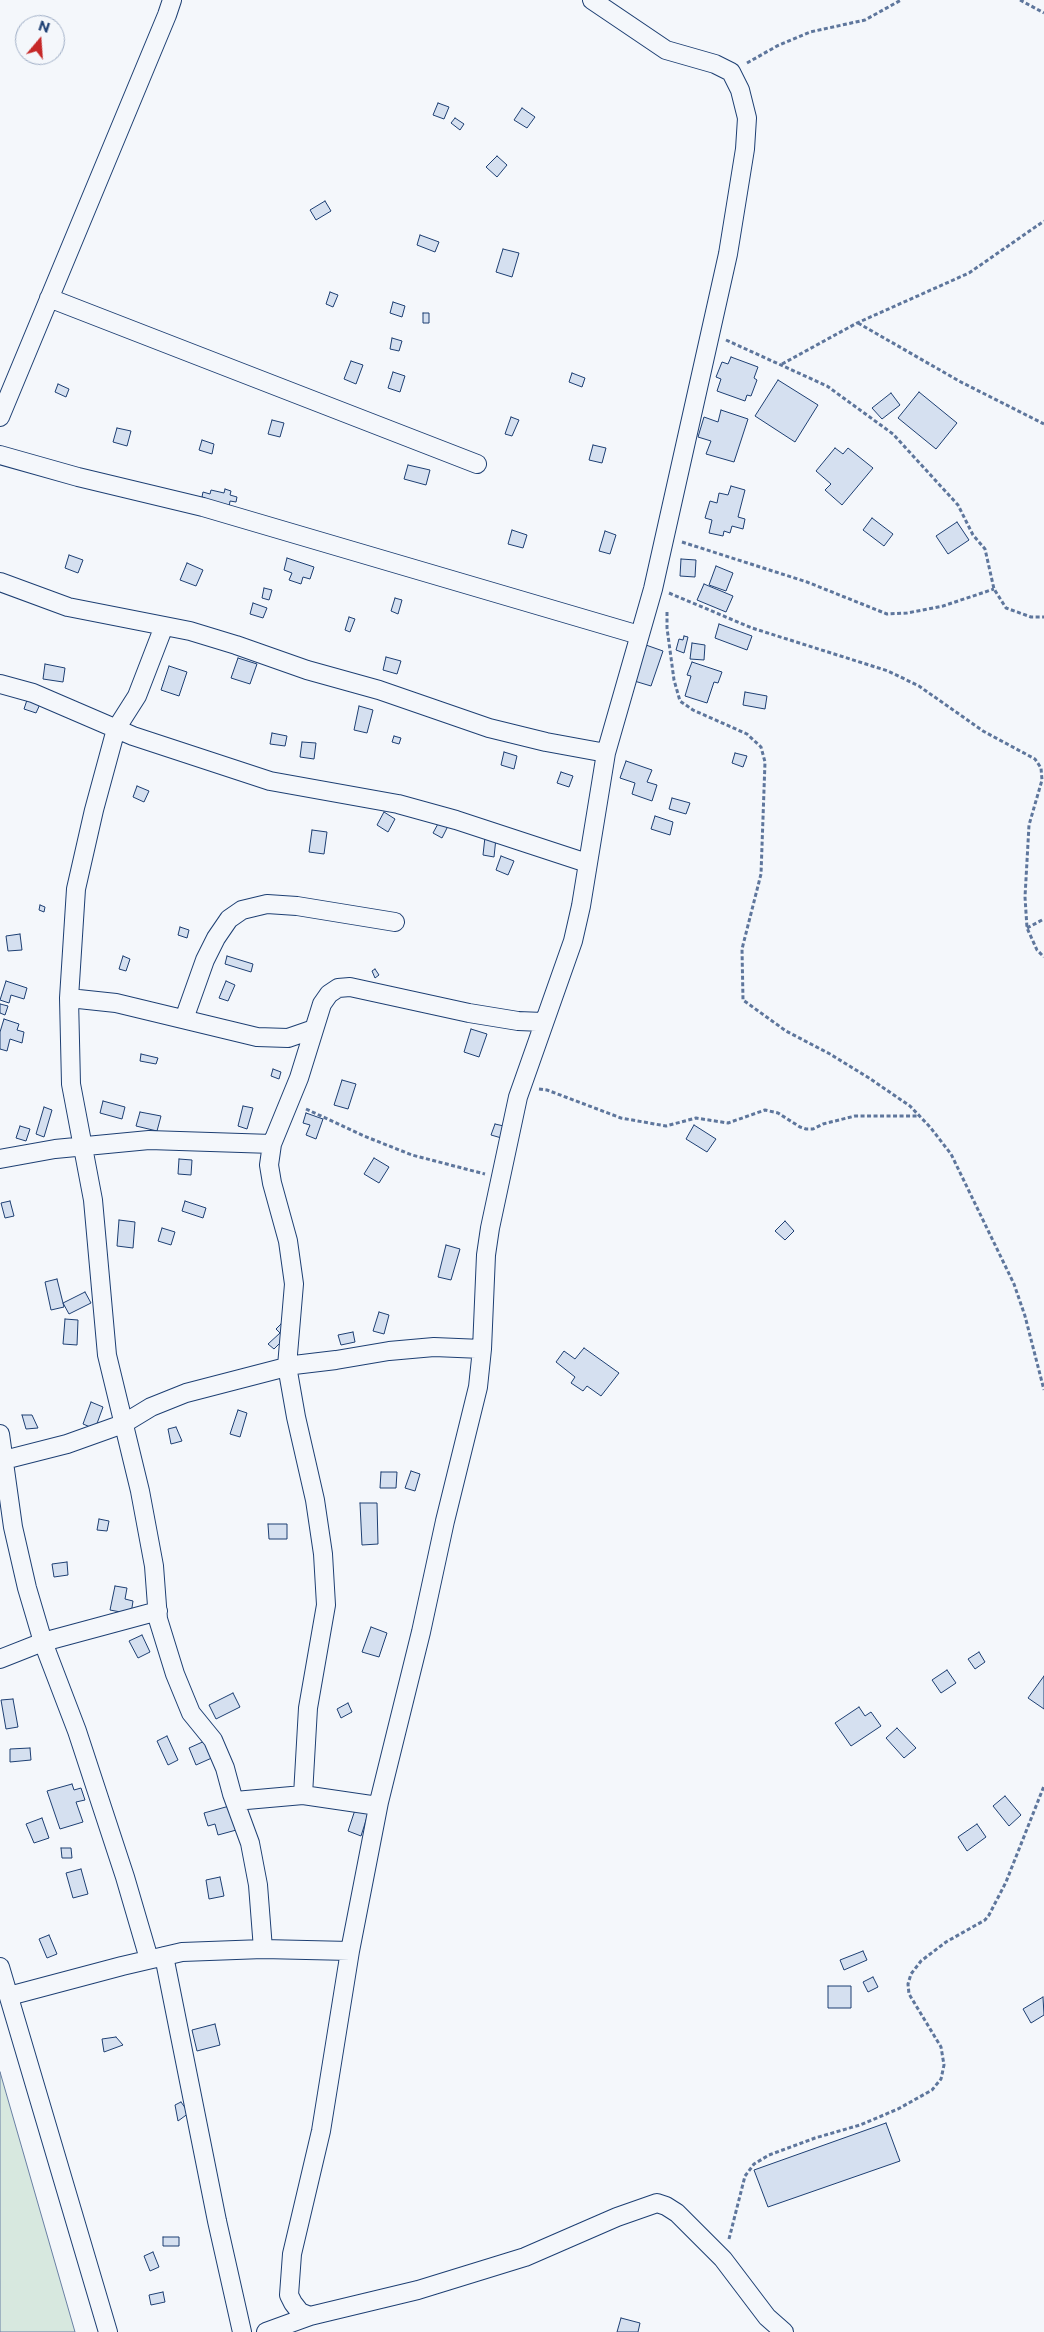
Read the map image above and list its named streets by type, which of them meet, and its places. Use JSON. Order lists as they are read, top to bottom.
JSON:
{
  "north": "top"
}
